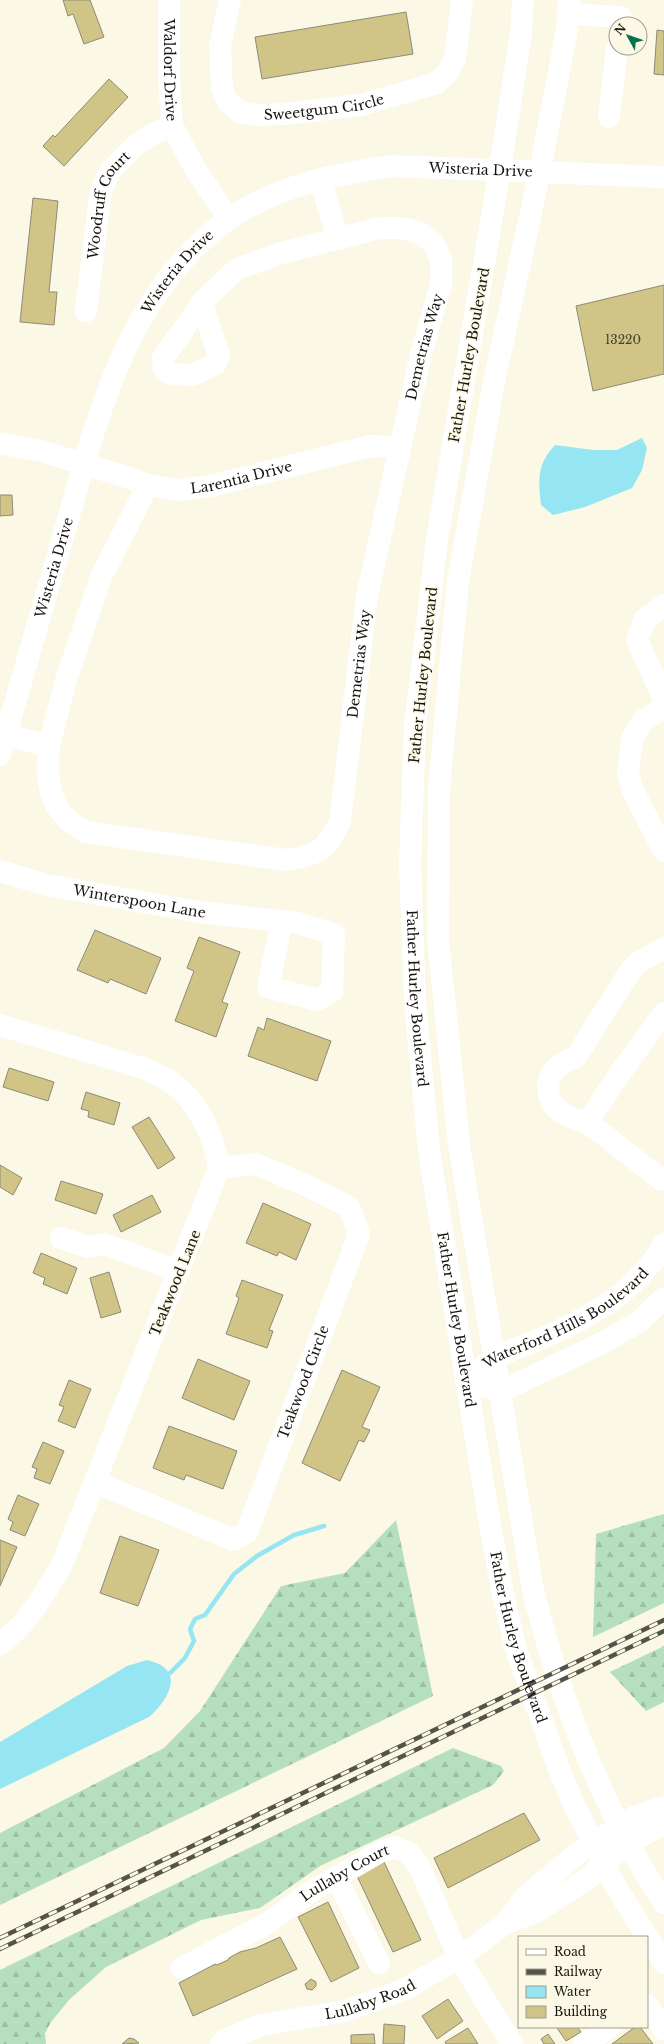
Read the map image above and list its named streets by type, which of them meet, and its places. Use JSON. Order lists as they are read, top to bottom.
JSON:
{
  "streets": {
    "street": [
      "Waldorf Drive",
      "Sweetgum Circle",
      "Wisteria Drive",
      "Woodruff Court",
      "Demetrias Way",
      "Father Hurley Boulevard",
      "Larentia Drive",
      "Winterspoon Lane",
      "Teakwood Lane",
      "Waterford Hills Boulevard",
      "Teakwood Circle",
      "Lullaby Court",
      "Lullaby Road"
    ]
  },
  "crossings": [
    ["Waldorf Drive", "Wisteria Drive"],
    ["Waldorf Drive", "Woodruff Court"],
    ["Wisteria Drive", "Father Hurley Boulevard"],
    ["Wisteria Drive", "Larentia Drive"],
    ["Demetrias Way", "Larentia Drive"],
    ["Father Hurley Boulevard", "Waterford Hills Boulevard"],
    ["Father Hurley Boulevard", "Lullaby Road"],
    ["Teakwood Lane", "Teakwood Circle"],
    ["Lullaby Court", "Lullaby Road"]
  ],
  "house_numbers": ["13220"],
  "legend": [
    "Road",
    "Railway",
    "Water",
    "Building"
  ],
  "north": "top left"
}
